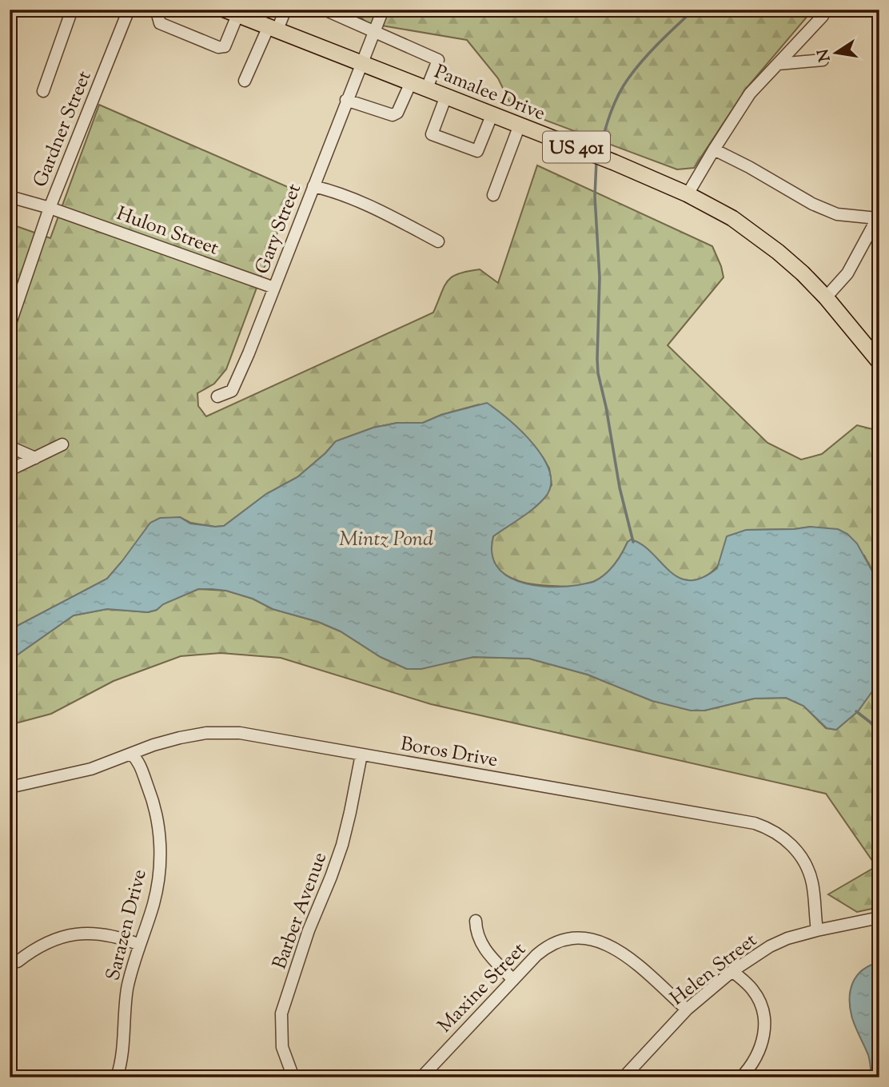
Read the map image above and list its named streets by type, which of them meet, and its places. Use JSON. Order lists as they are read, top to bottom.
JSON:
{
  "streets": {
    "main road": ["Pamalee Drive", "US 401"],
    "street": [
      "Gardner Street",
      "Gary Street",
      "Hulon Street",
      "Boros Drive",
      "Barber Avenue",
      "Sarazen Drive",
      "Helen Street",
      "Maxine Street"
    ]
  },
  "crossings": [
    ["Pamalee Drive", "Gary Street"],
    ["Gardner Street", "Hulon Street"],
    ["Gary Street", "Hulon Street"],
    ["Boros Drive", "Barber Avenue"],
    ["Boros Drive", "Sarazen Drive"],
    ["Boros Drive", "Helen Street"],
    ["Helen Street", "Maxine Street"]
  ],
  "water": ["Mintz Pond"],
  "north": "left"
}
